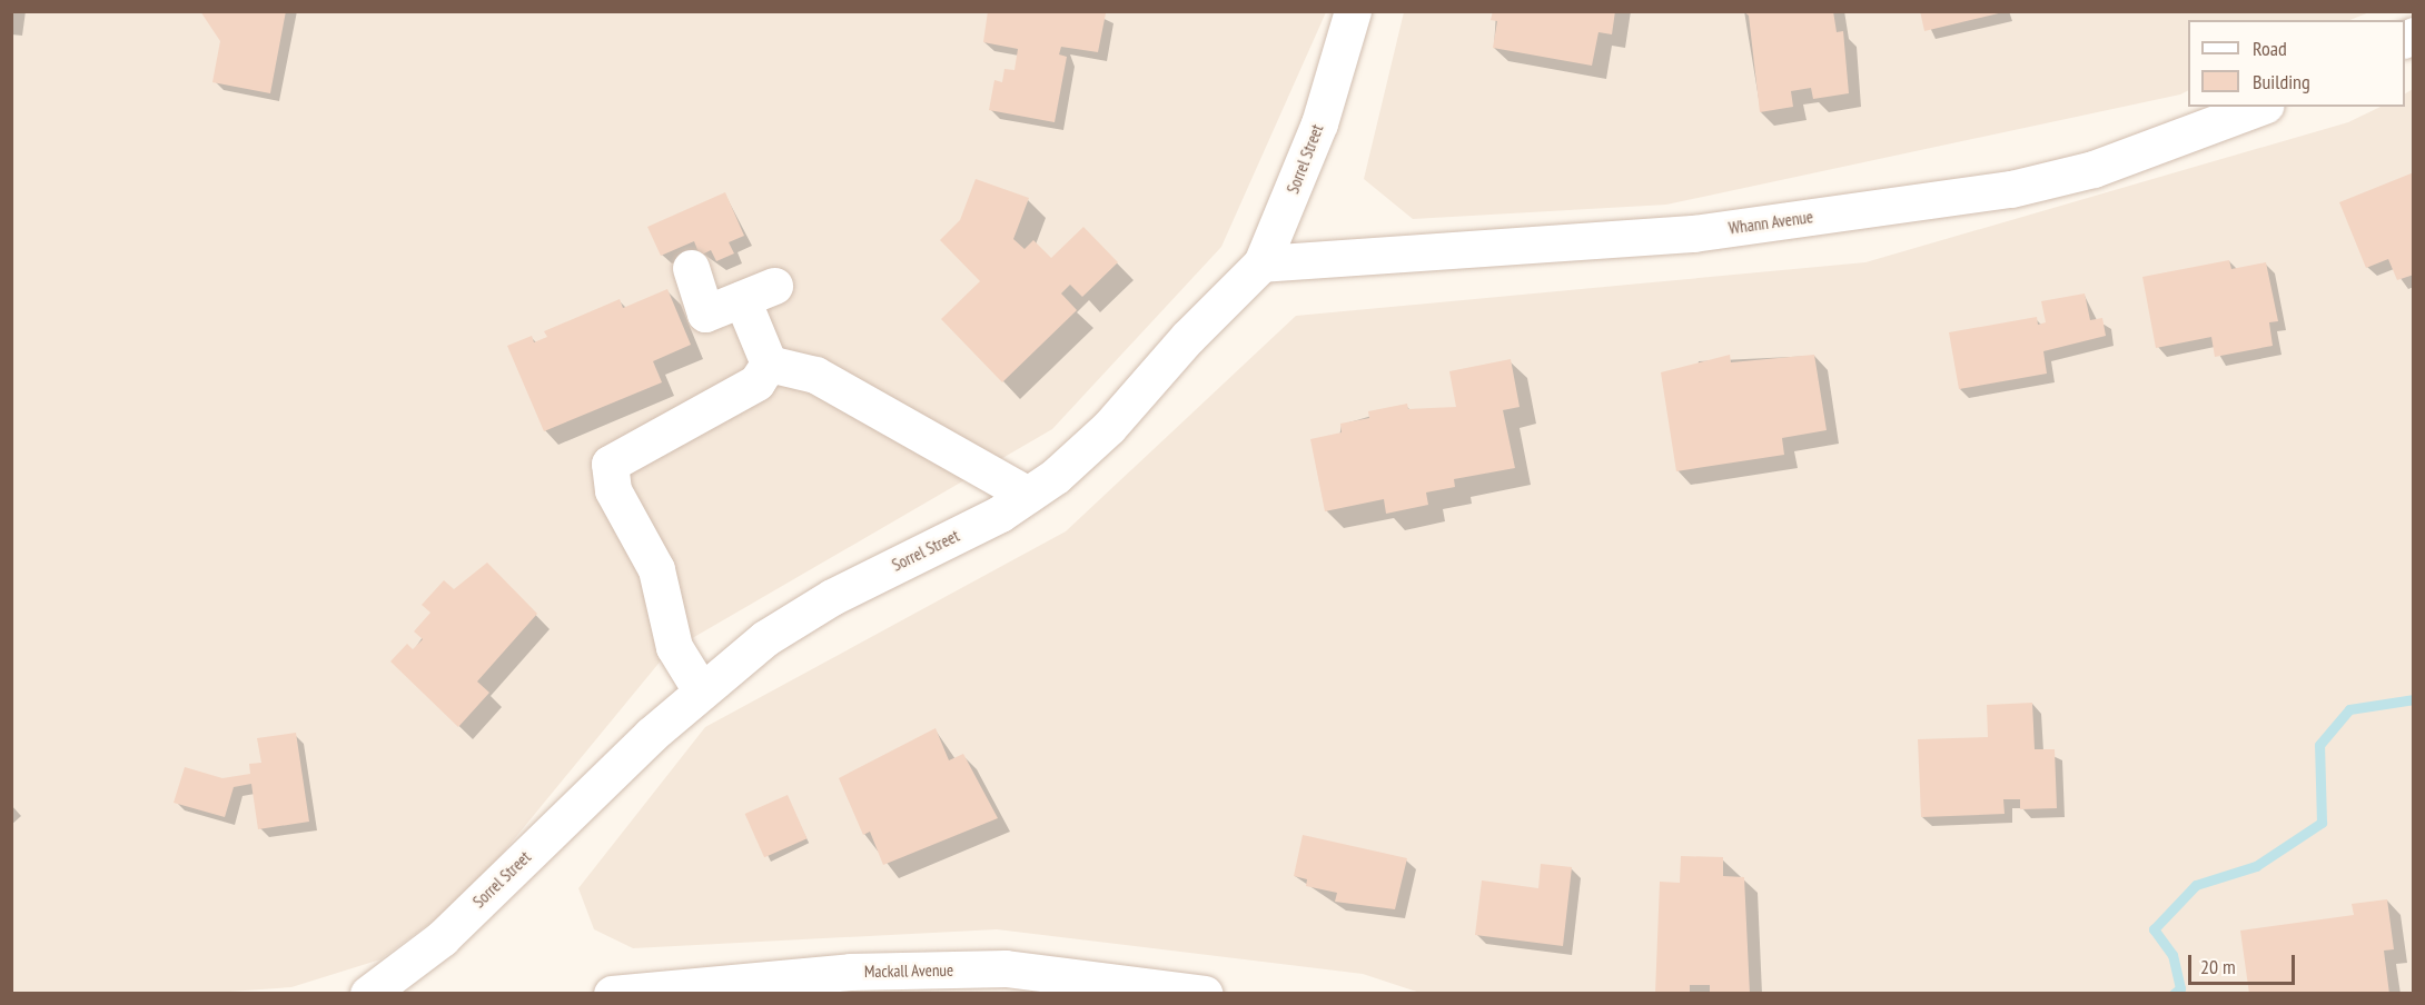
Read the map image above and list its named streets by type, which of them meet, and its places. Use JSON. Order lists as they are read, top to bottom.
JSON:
{
  "streets": {
    "street": ["Sorrel Street", "Whann Avenue", "Mackall Avenue"]
  },
  "crossings": [
    ["Sorrel Street", "Whann Avenue"]
  ],
  "legend": ["Road", "Building"],
  "scale_bar": "20 m"
}
